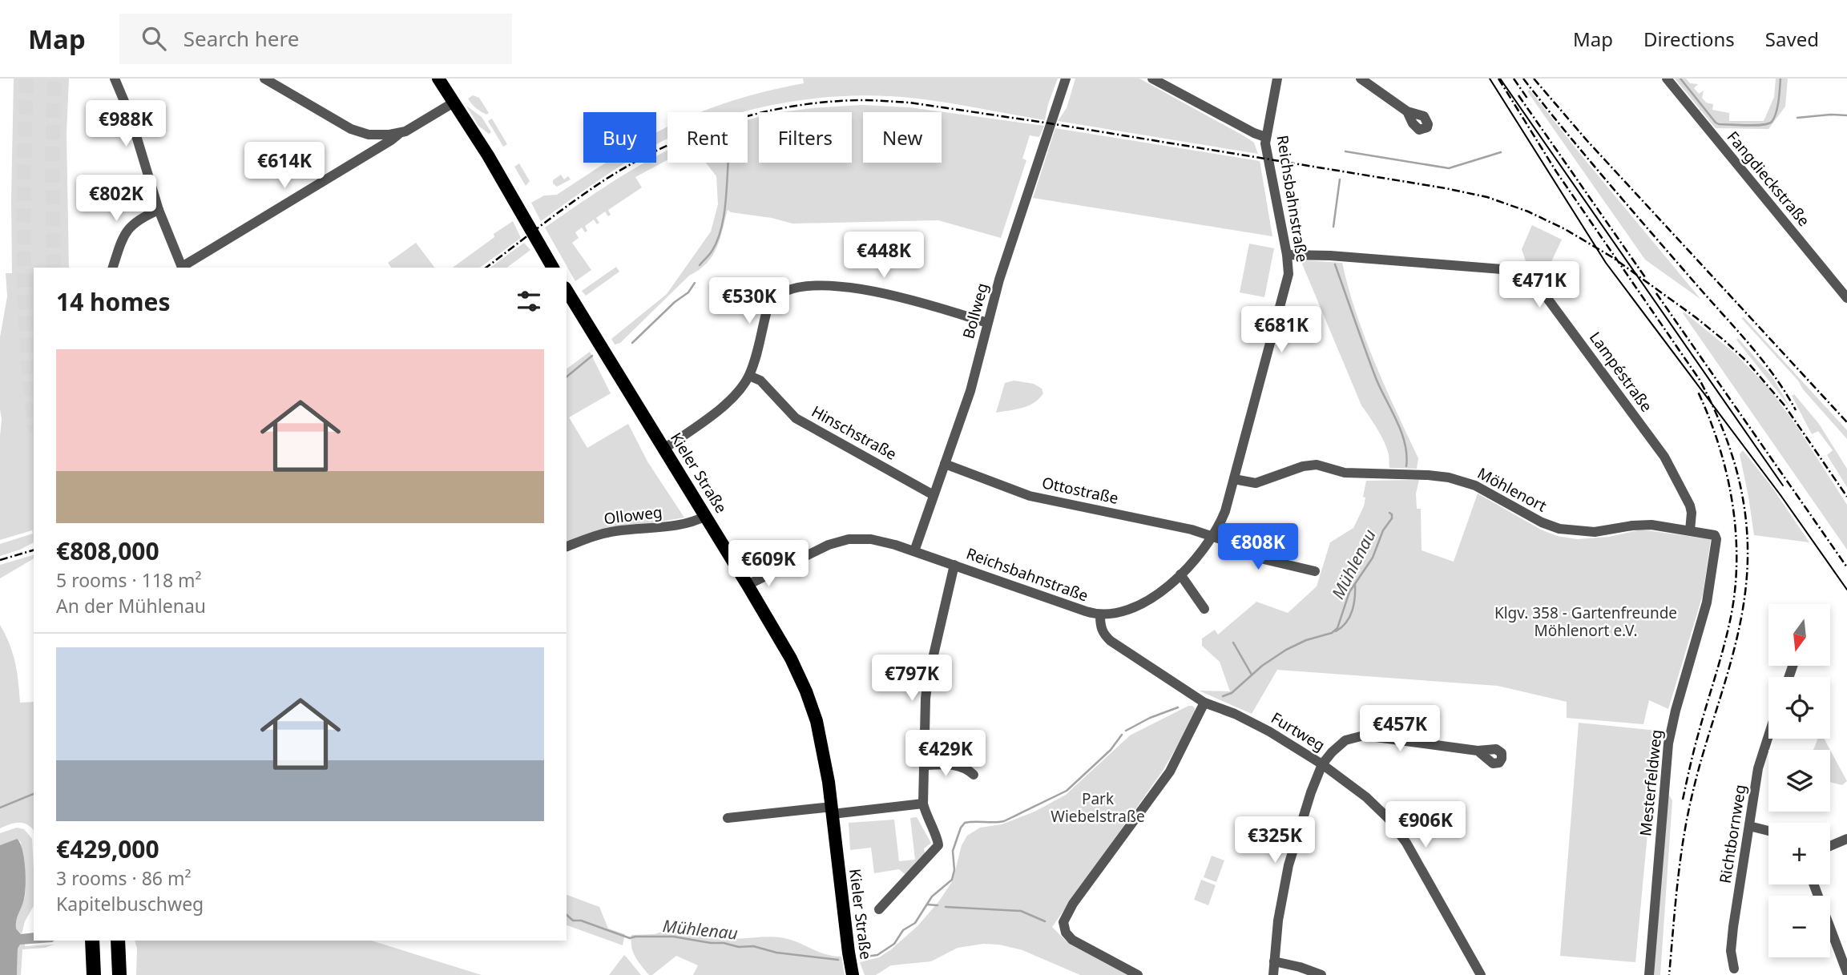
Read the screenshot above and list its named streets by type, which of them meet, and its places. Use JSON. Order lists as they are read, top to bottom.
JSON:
{
  "streets": {
    "main road": ["Kieler Straße"],
    "street": [
      "Fangdieckstraße",
      "Reichsbahnstraße",
      "Bollweg",
      "Lampéstraße",
      "Hinschstraße",
      "Möhlenort",
      "Ottostraße",
      "Olloweg",
      "Furtweg",
      "Mesterfeldweg",
      "Richtbornweg"
    ]
  },
  "crossings": [
    ["Reichsbahnstraße", "Bollweg"],
    ["Reichsbahnstraße", "Lampéstraße"],
    ["Reichsbahnstraße", "Kieler Straße"],
    ["Reichsbahnstraße", "Möhlenort"],
    ["Reichsbahnstraße", "Ottostraße"],
    ["Reichsbahnstraße", "Furtweg"],
    ["Bollweg", "Hinschstraße"],
    ["Bollweg", "Ottostraße"],
    ["Lampéstraße", "Möhlenort"],
    ["Kieler Straße", "Olloweg"],
    ["Möhlenort", "Mesterfeldweg"]
  ],
  "water": ["Mühlenau"],
  "parks": ["Klgv. 358 - Gartenfreunde Möhlenort e.V.", "Park Wiebelstraße"],
  "north": "bottom",
  "page": {
    "header": "Map",
    "search": "Search here",
    "nav": ["Map", "Directions", "Saved"],
    "price": [
      "€988K",
      "€614K",
      "€802K",
      "€448K",
      "€471K",
      "€530K",
      "€681K",
      "€808K",
      "€609K",
      "€797K",
      "€457K",
      "€429K",
      "€906K",
      "€325K"
    ],
    "chip": [
      "Buy",
      "Rent",
      "Filters",
      "New"
    ],
    "heading": "14 homes",
    "list": [
      {
        "name": "€808,000",
        "note": "5 rooms · 118 m² · An der Mühlenau"
      },
      {
        "name": "€429,000",
        "note": "3 rooms · 86 m² · Kapitelbuschweg"
      }
    ],
    "map_buttons": ["+", "−"]
  }
}
